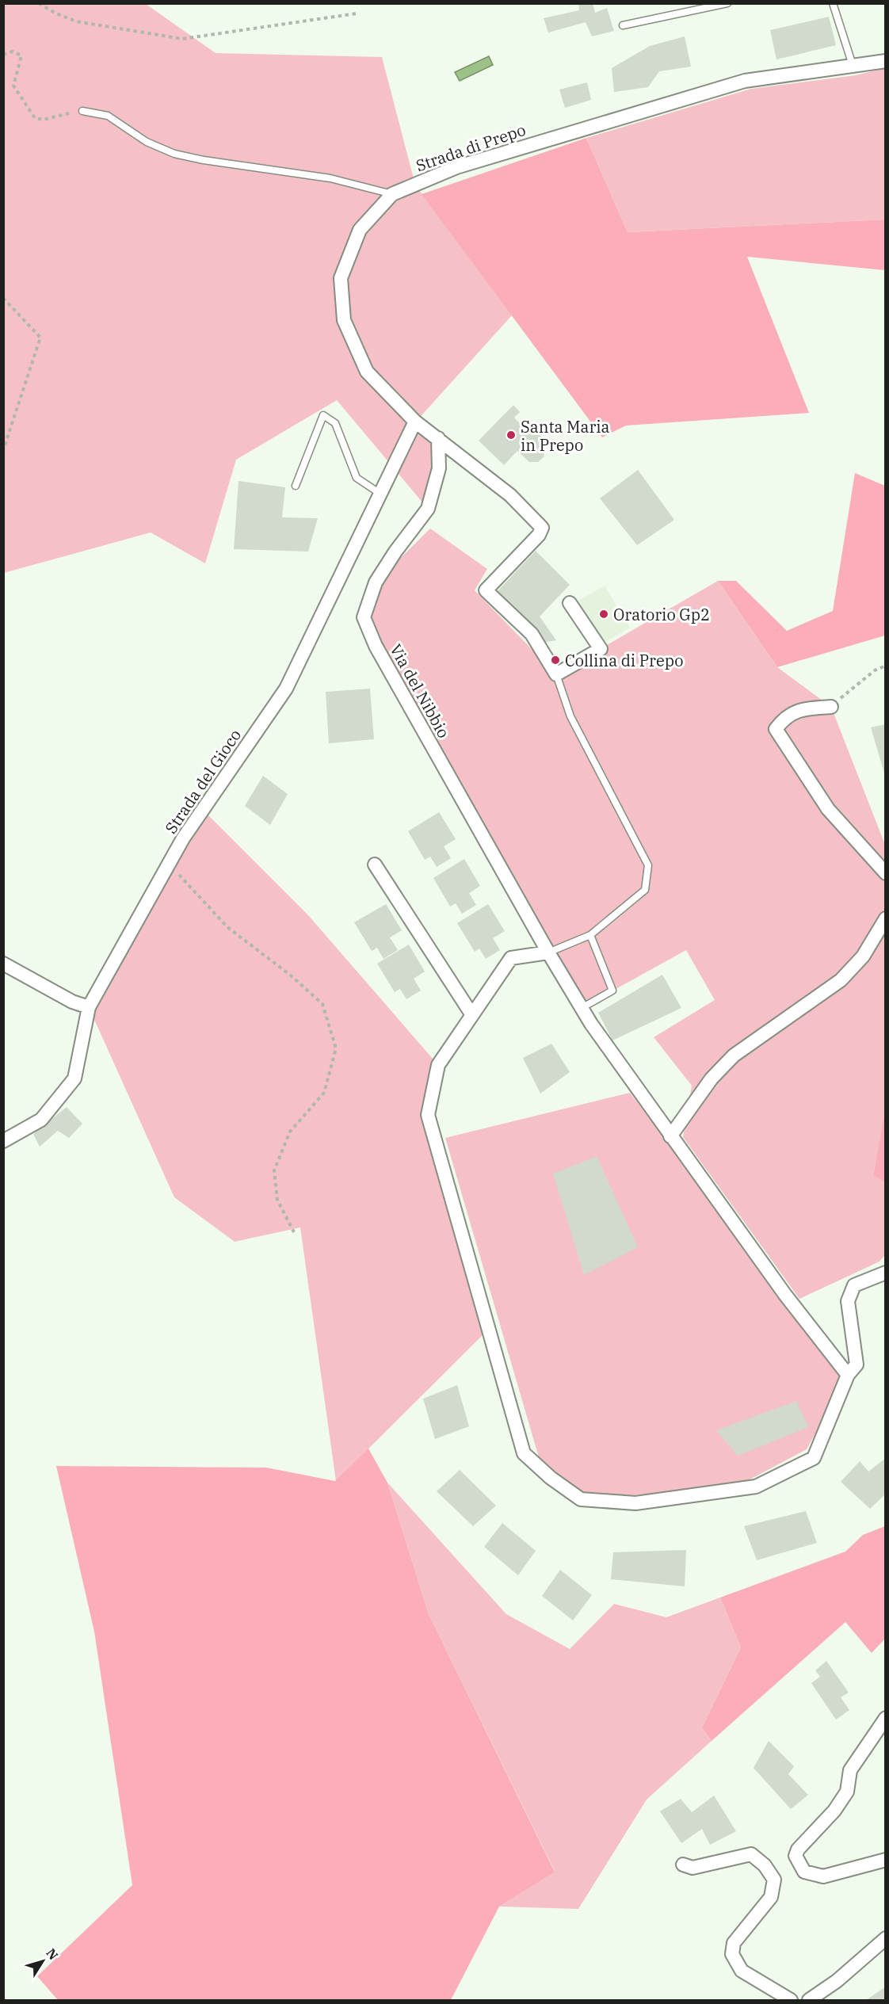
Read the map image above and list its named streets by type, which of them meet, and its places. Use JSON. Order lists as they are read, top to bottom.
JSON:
{
  "streets": {
    "street": ["Strada di Prepo", "Via del Nibbio", "Strada del Gioco"]
  },
  "crossings": [
    ["Strada di Prepo", "Via del Nibbio"],
    ["Strada di Prepo", "Strada del Gioco"]
  ],
  "places": ["Santa Maria in Prepo", "Oratorio Gp2", "Collina di Prepo"],
  "north": "top right"
}
